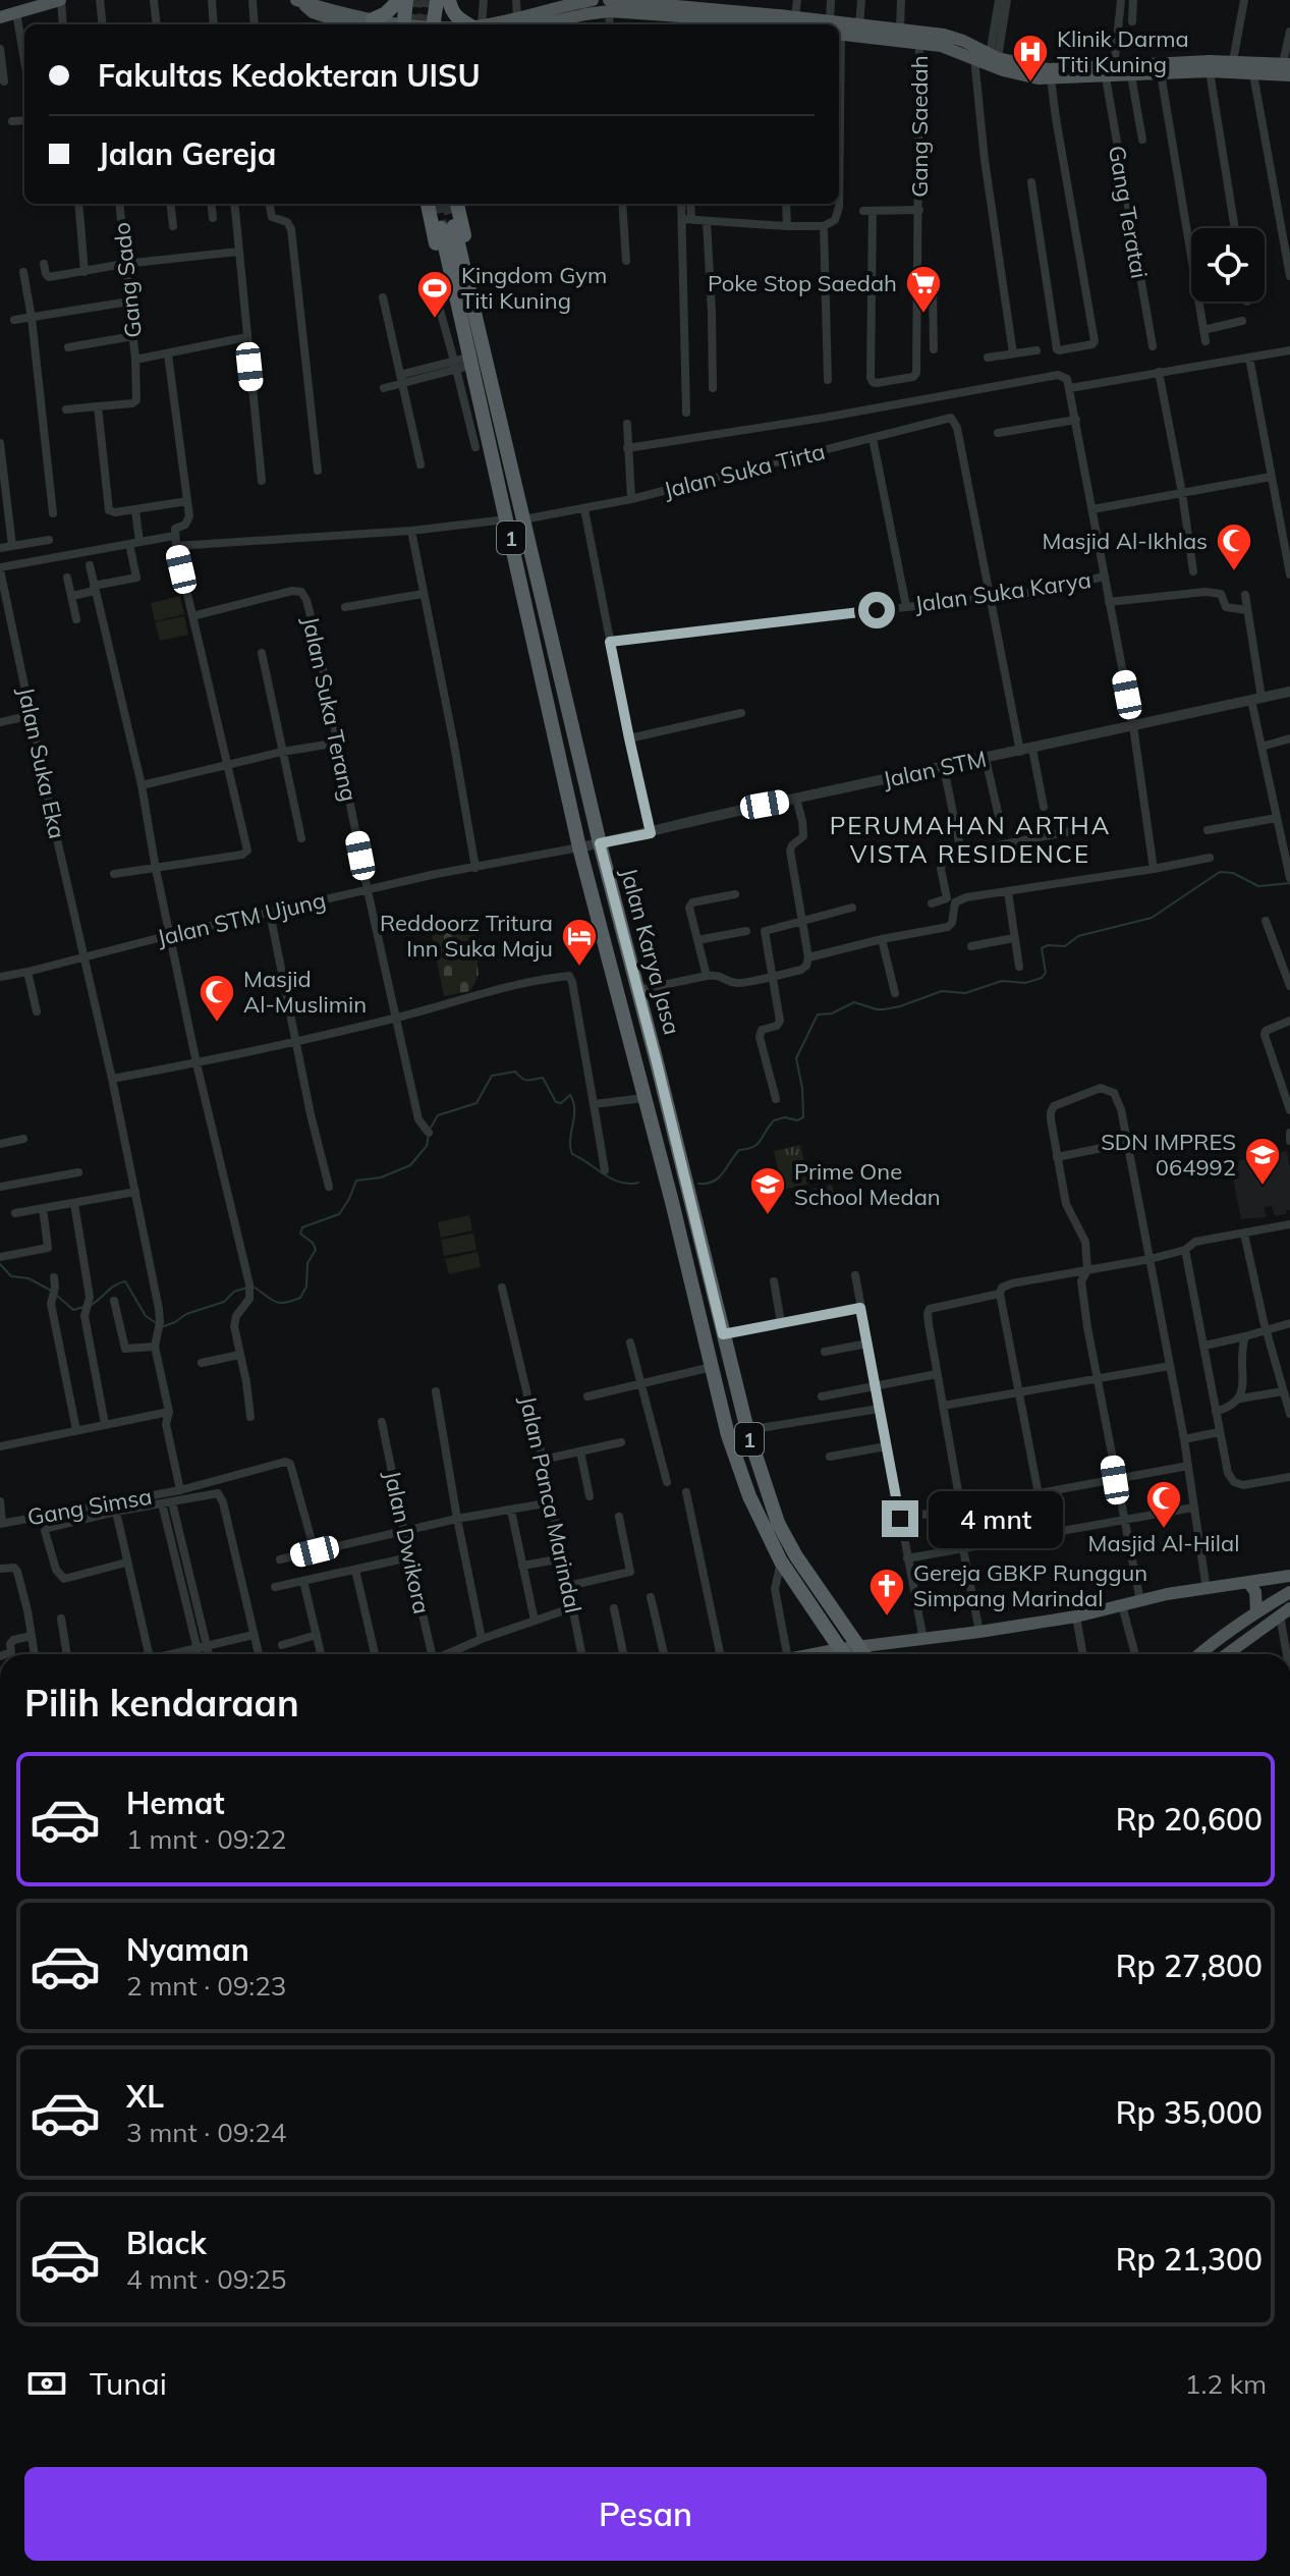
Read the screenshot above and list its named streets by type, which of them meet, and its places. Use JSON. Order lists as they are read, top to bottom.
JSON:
{
  "streets": {
    "highway": ["1", "Jalan Karya Jasa"],
    "street": [
      "Gang Saedah",
      "Gang Teratai",
      "Gang Sado",
      "Jalan Suka Tirta",
      "Jalan Suka Karya",
      "Jalan Suka Terang",
      "Jalan Suka Eka",
      "Jalan STM",
      "Jalan STM Ujung",
      "Jalan Panca Marindal",
      "Gang Simsa",
      "Jalan Dwikora"
    ]
  },
  "crossings": [
    ["Jalan Suka Tirta", "Jalan Suka Karya"],
    ["Jalan Suka Tirta", "Jalan Karya Jasa"],
    ["Jalan Suka Terang", "Jalan STM Ujung"],
    ["Jalan Suka Eka", "Jalan STM Ujung"],
    ["Jalan STM", "Jalan STM Ujung"],
    ["Jalan STM", "Jalan Karya Jasa"],
    ["Jalan STM Ujung", "Jalan Karya Jasa"]
  ],
  "districts": ["PERUMAHAN ARTHA VISTA RESIDENCE"],
  "places": {
    "hospital": ["Klinik Darma Titi Kuning"],
    "supermarket": ["Poke Stop Saedah"],
    "sports": ["Kingdom Gym Titi Kuning"],
    "mosque": ["Masjid Al-Ikhlas", "Masjid Al-Muslimin", "Masjid Al-Hilal"],
    "hotel": ["Reddoorz Tritura Inn Suka Maju"],
    "school or university": ["SDN IMPRES 064992", "Prime One School Medan"],
    "church": ["Gereja GBKP Runggun Simpang Marindal"]
  },
  "page": {
    "banner": ["Fakultas Kedokteran UISU", "Jalan Gereja"],
    "bubble": "4 mnt",
    "heading": "Pilih kendaraan",
    "list": [
      {
        "name": "Hemat",
        "note": "1 mnt · 09:22",
        "value": "Rp 20,600"
      },
      {
        "name": "Nyaman",
        "note": "2 mnt · 09:23",
        "value": "Rp 27,800"
      },
      {
        "name": "XL",
        "note": "3 mnt · 09:24",
        "value": "Rp 35,000"
      },
      {
        "name": "Black",
        "note": "4 mnt · 09:25",
        "value": "Rp 21,300"
      }
    ],
    "pay": ["Tunai", "1.2 km"],
    "buttons": "Pesan"
  }
}
